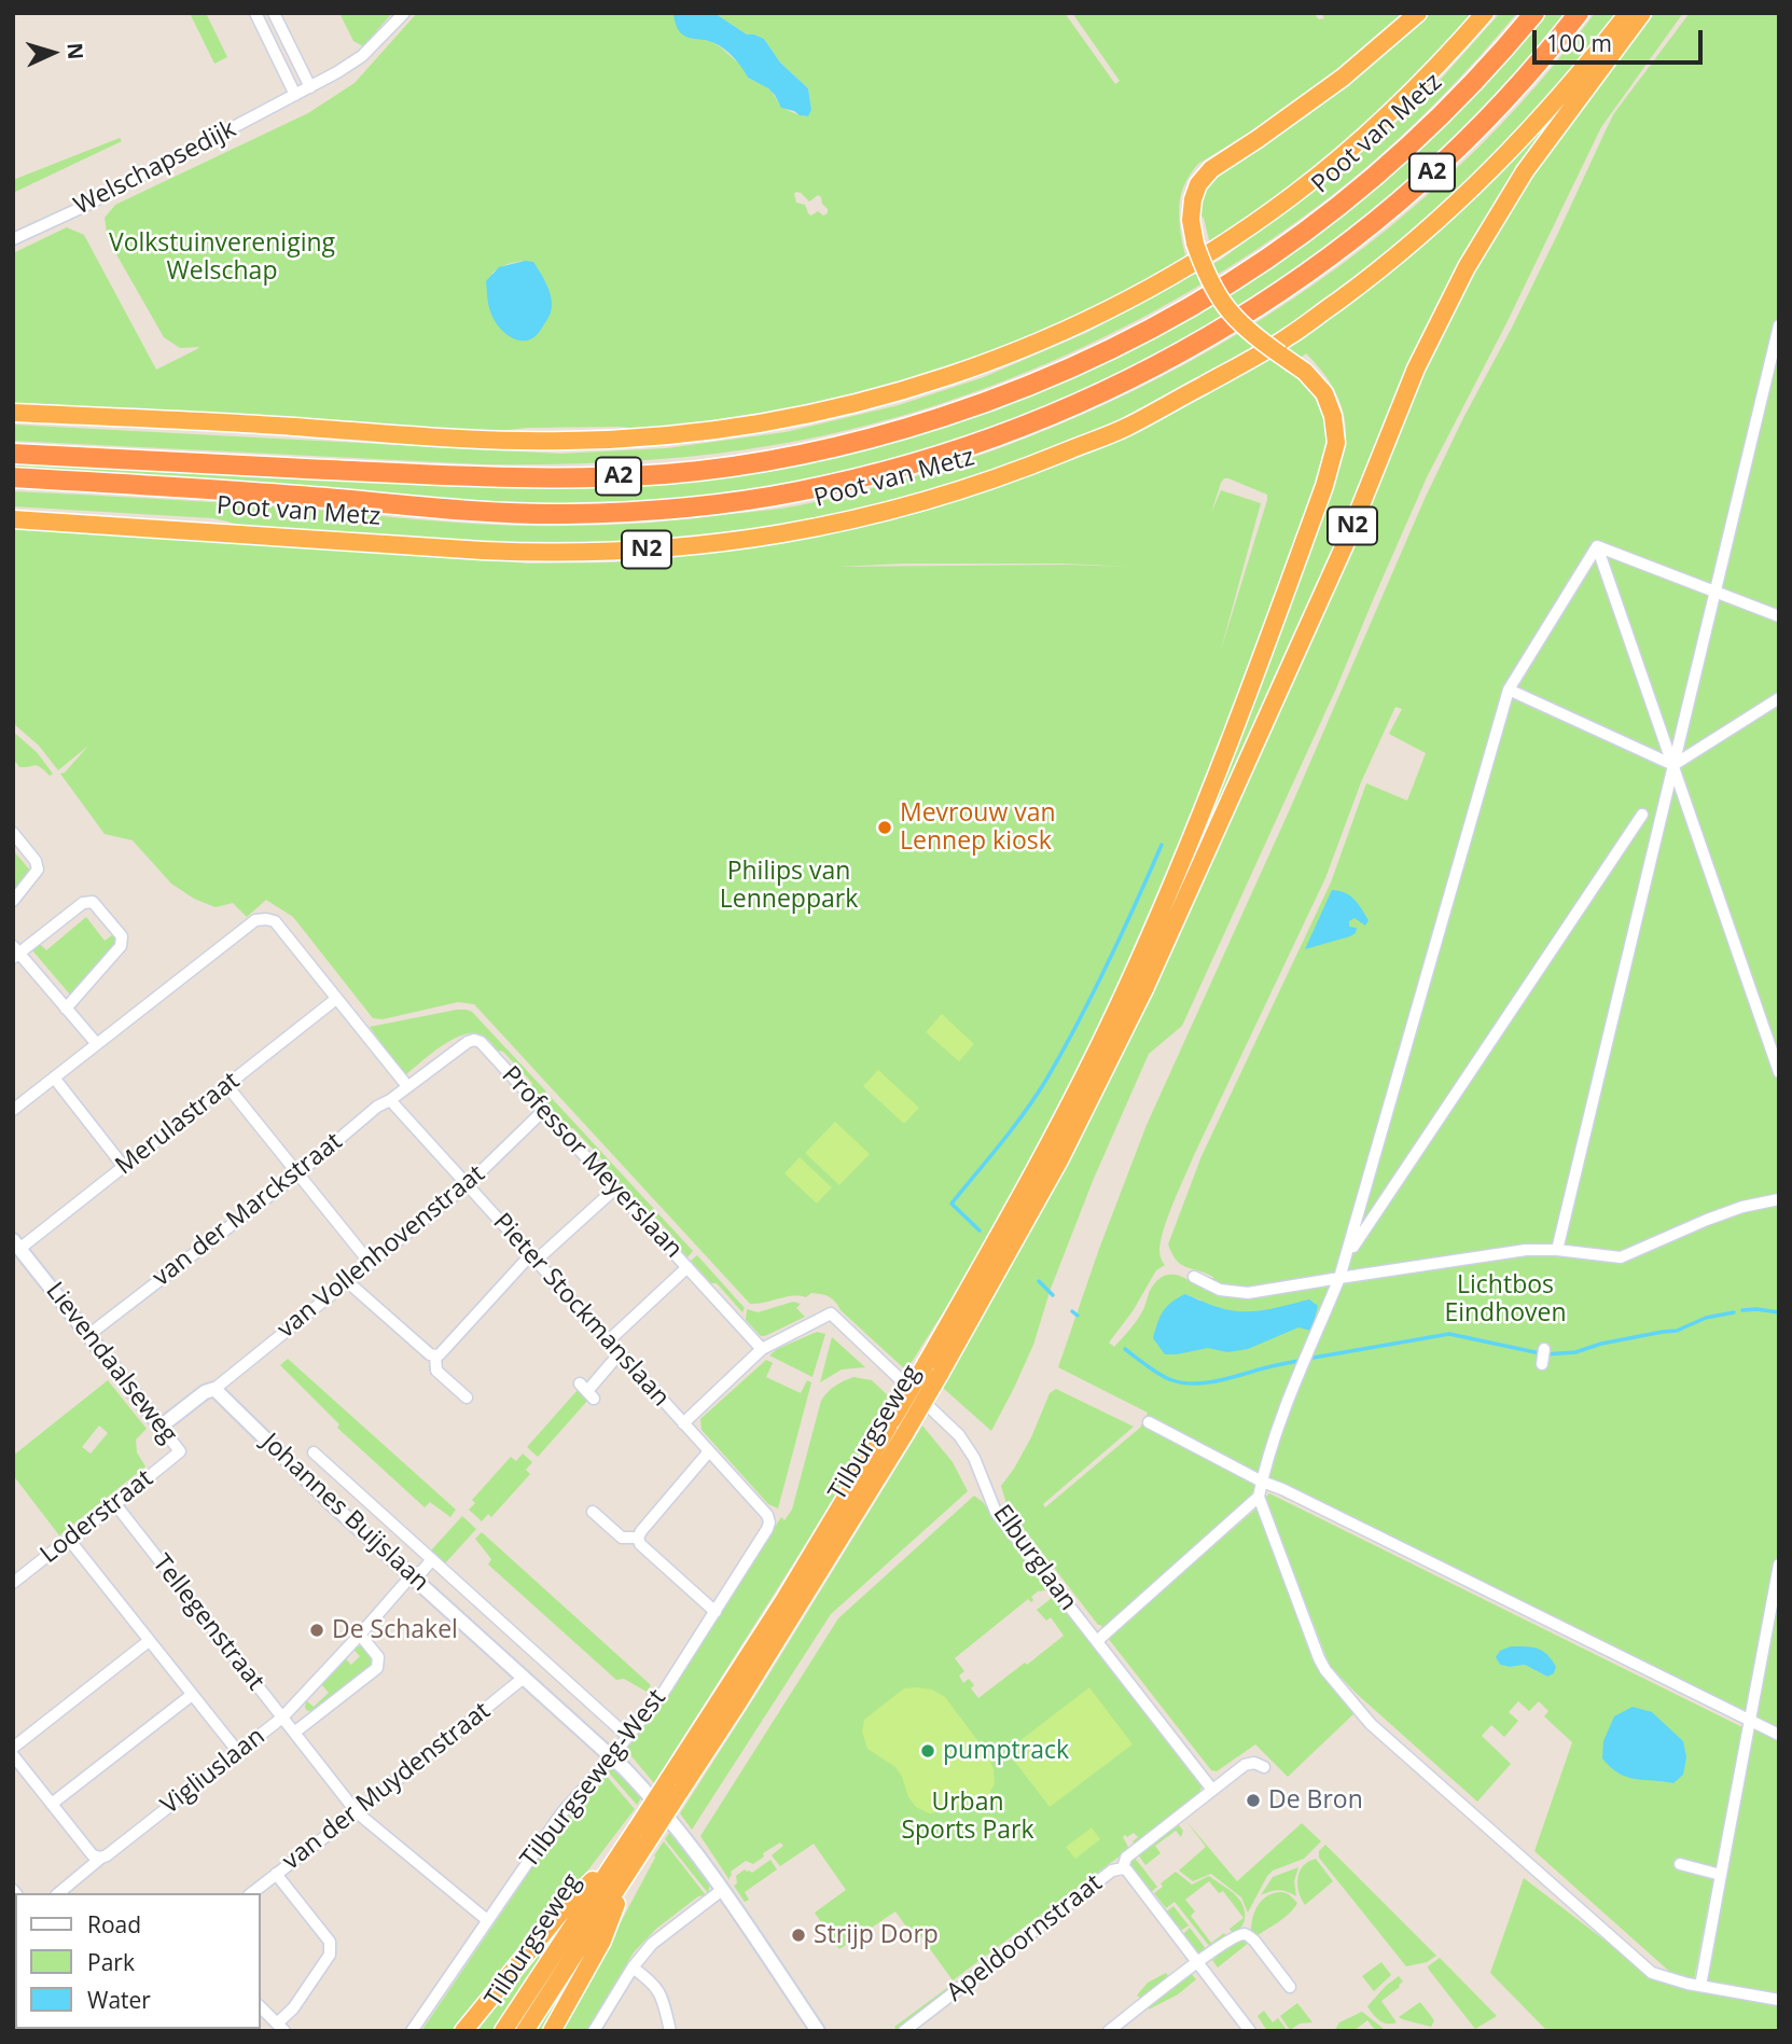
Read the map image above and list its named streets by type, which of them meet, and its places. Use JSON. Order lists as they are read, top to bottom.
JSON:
{
  "streets": {
    "highway": [
      "Poot van Metz",
      "A2",
      "N2",
      "Tilburgseweg"
    ],
    "street": [
      "Welschapsedijk",
      "Merulastraat",
      "Professor Meyerslaan",
      "van der Marckstraat",
      "van Vollenhovenstraat",
      "Pieter Stockmanslaan",
      "Lievendaalseweg",
      "Johannes Buijslaan",
      "Loderstraat",
      "Elburglaan",
      "Tellegenstraat",
      "Vigliuslaan",
      "Tilburgseweg-West",
      "van der Muydenstraat",
      "Apeldoornstraat"
    ]
  },
  "crossings": [
    ["N2", "Tilburgseweg"],
    ["Merulastraat", "Lievendaalseweg"],
    ["Professor Meyerslaan", "van der Marckstraat"],
    ["Professor Meyerslaan", "van Vollenhovenstraat"],
    ["Professor Meyerslaan", "Elburglaan"],
    ["van der Marckstraat", "Pieter Stockmanslaan"],
    ["van der Marckstraat", "Lievendaalseweg"],
    ["van Vollenhovenstraat", "Pieter Stockmanslaan"],
    ["van Vollenhovenstraat", "Johannes Buijslaan"],
    ["Pieter Stockmanslaan", "Tilburgseweg-West"],
    ["Lievendaalseweg", "Loderstraat"],
    ["Johannes Buijslaan", "Vigliuslaan"],
    ["Johannes Buijslaan", "Tilburgseweg-West"],
    ["Johannes Buijslaan", "van der Muydenstraat"],
    ["Loderstraat", "Tellegenstraat"],
    ["Elburglaan", "Apeldoornstraat"],
    ["Tellegenstraat", "Vigliuslaan"],
    ["Tellegenstraat", "Tilburgseweg-West"],
    ["Tellegenstraat", "van der Muydenstraat"]
  ],
  "parks": [
    "Volkstuinvereniging Welschap",
    "Philips van Lenneppark",
    "Lichtbos Eindhoven",
    "Urban Sports Park"
  ],
  "places": [
    "Mevrouw van Lennep kiosk",
    "De Schakel",
    "pumptrack",
    "De Bron",
    "Strijp Dorp"
  ],
  "legend": ["Road", "Park", "Water"],
  "scale_bar": "100 m",
  "north": "right"
}
